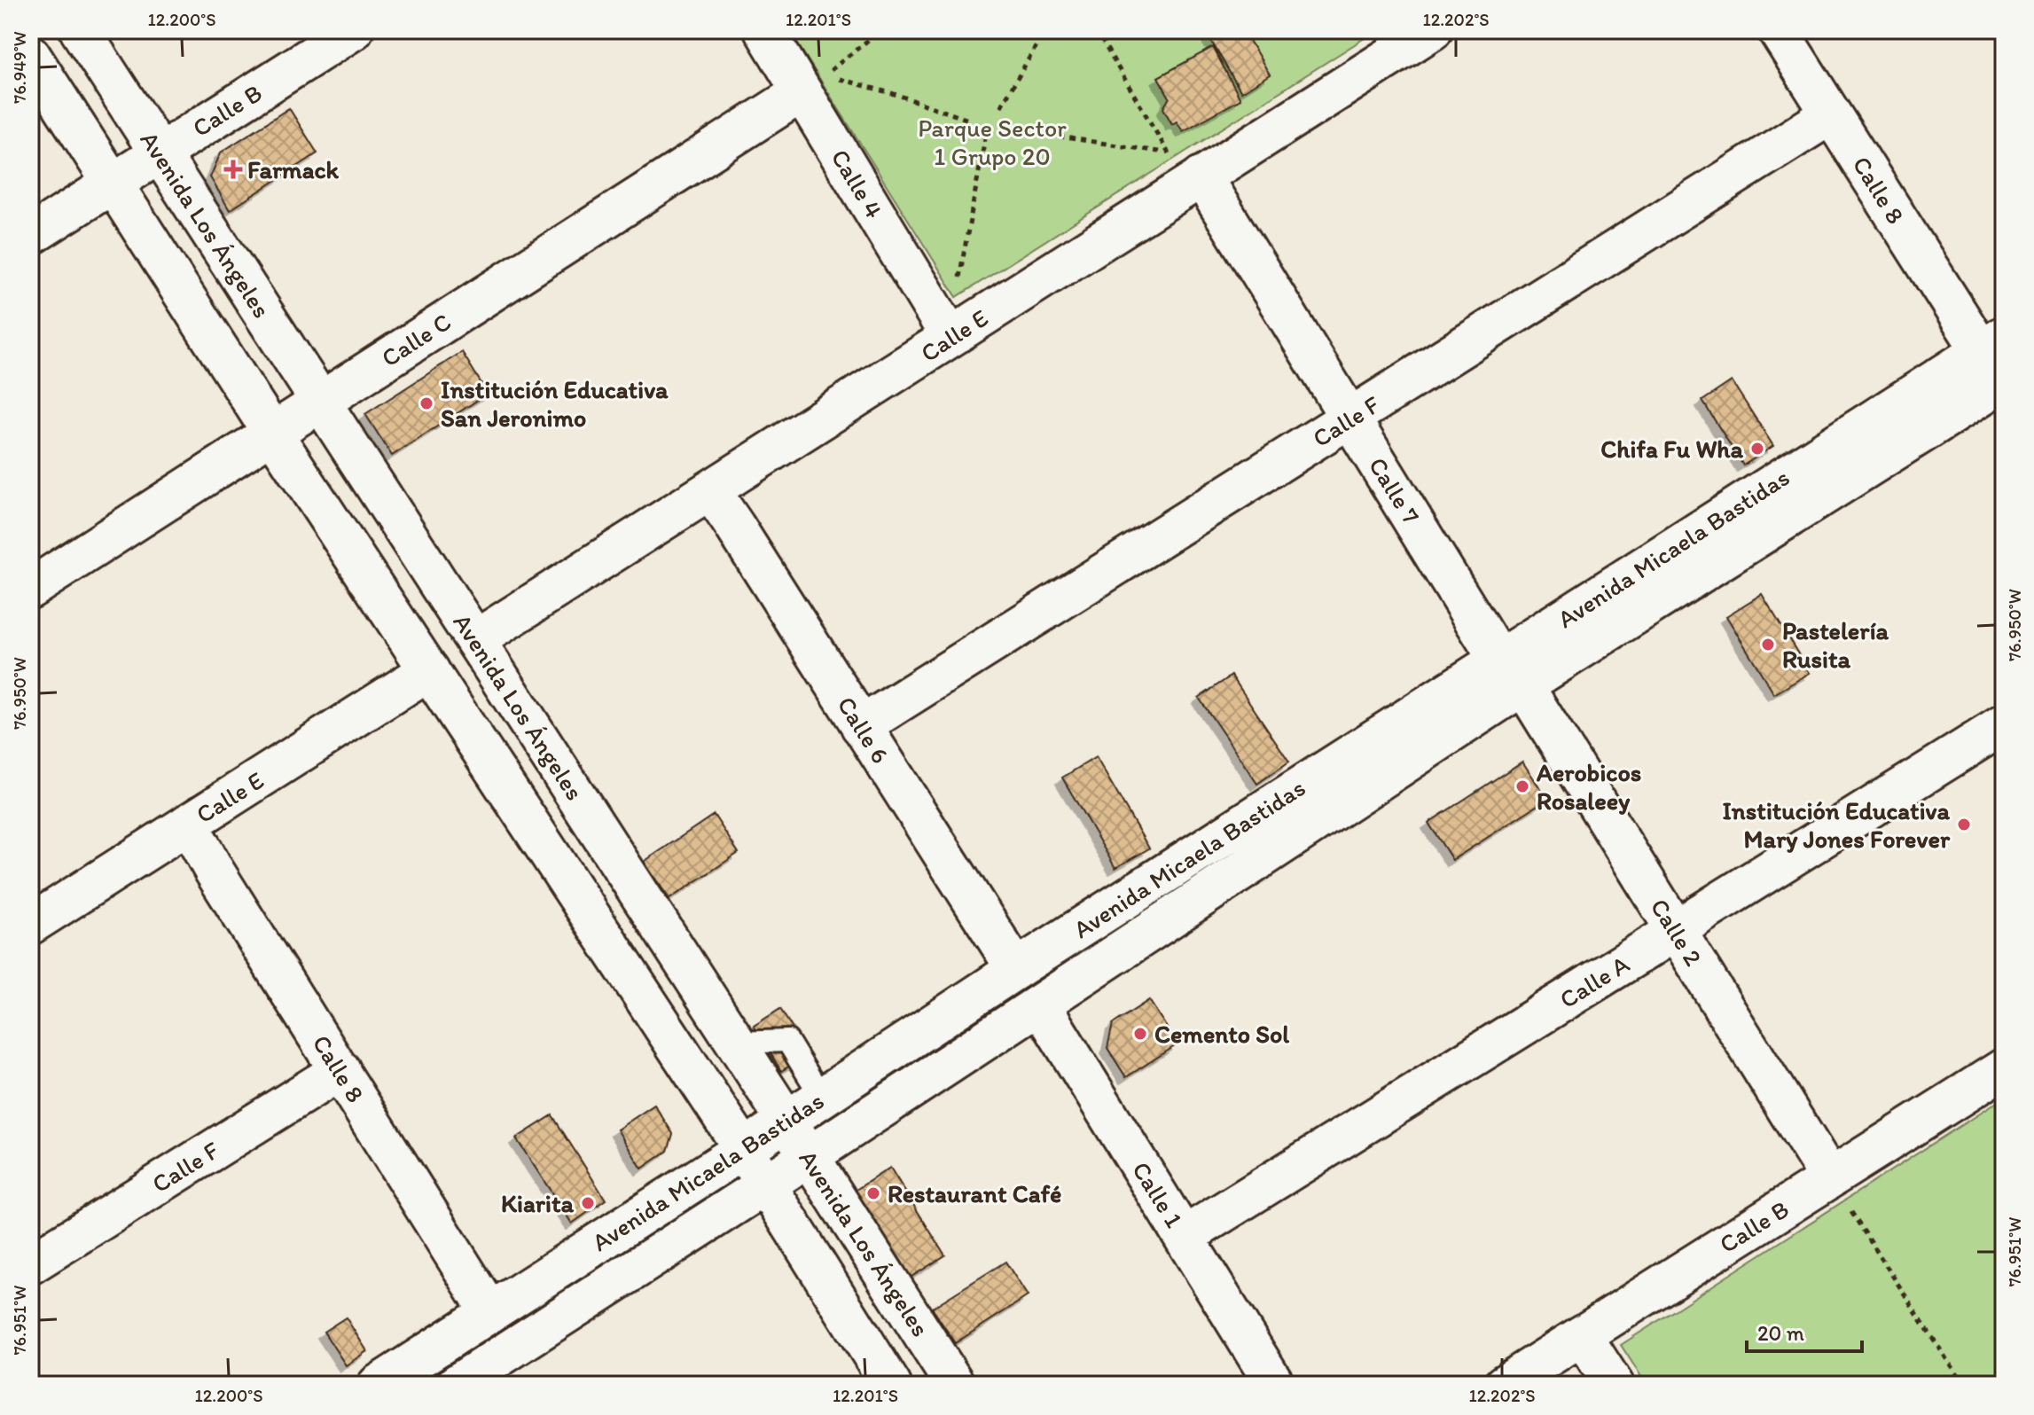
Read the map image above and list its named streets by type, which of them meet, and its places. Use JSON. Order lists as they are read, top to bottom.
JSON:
{
  "streets": {
    "street": [
      "Calle B",
      "Calle 4",
      "Calle 8",
      "Avenida Los Ángeles",
      "Calle E",
      "Calle C",
      "Calle F",
      "Calle 7",
      "Avenida Micaela Bastidas",
      "Calle 6",
      "Calle 2",
      "Calle A",
      "Calle 1"
    ]
  },
  "crossings": [
    ["Calle B", "Avenida Los Ángeles"],
    ["Calle B", "Calle 2"],
    ["Calle 4", "Calle E"],
    ["Calle 4", "Calle C"],
    ["Calle 8", "Calle E"],
    ["Calle 8", "Calle F"],
    ["Calle 8", "Avenida Micaela Bastidas"],
    ["Avenida Los Ángeles", "Calle E"],
    ["Avenida Los Ángeles", "Calle C"],
    ["Avenida Los Ángeles", "Avenida Micaela Bastidas"],
    ["Calle E", "Calle 7"],
    ["Calle E", "Calle 6"],
    ["Calle F", "Calle 7"],
    ["Calle F", "Calle 6"],
    ["Calle 7", "Avenida Micaela Bastidas"],
    ["Calle 7", "Calle 2"],
    ["Avenida Micaela Bastidas", "Calle 6"],
    ["Avenida Micaela Bastidas", "Calle 2"],
    ["Avenida Micaela Bastidas", "Calle 1"],
    ["Calle 2", "Calle A"],
    ["Calle A", "Calle 1"]
  ],
  "parks": ["Parque Sector 1 Grupo 20"],
  "places": {
    "health": ["Farmack"],
    "other": [
      "Institución Educativa San Jeronimo",
      "Chifa Fu Wha",
      "Pastelería Rusita",
      "Aerobicos Rosaleey",
      "Institución Educativa Mary Jones Forever",
      "Cemento Sol",
      "Restaurant Café",
      "Kiarita"
    ]
  },
  "scale_bar": "20 m",
  "coordinates": [
    "12.200°S",
    "12.201°S",
    "12.202°S",
    "76.949°W",
    "76.950°W",
    "76.951°W"
  ]
}
